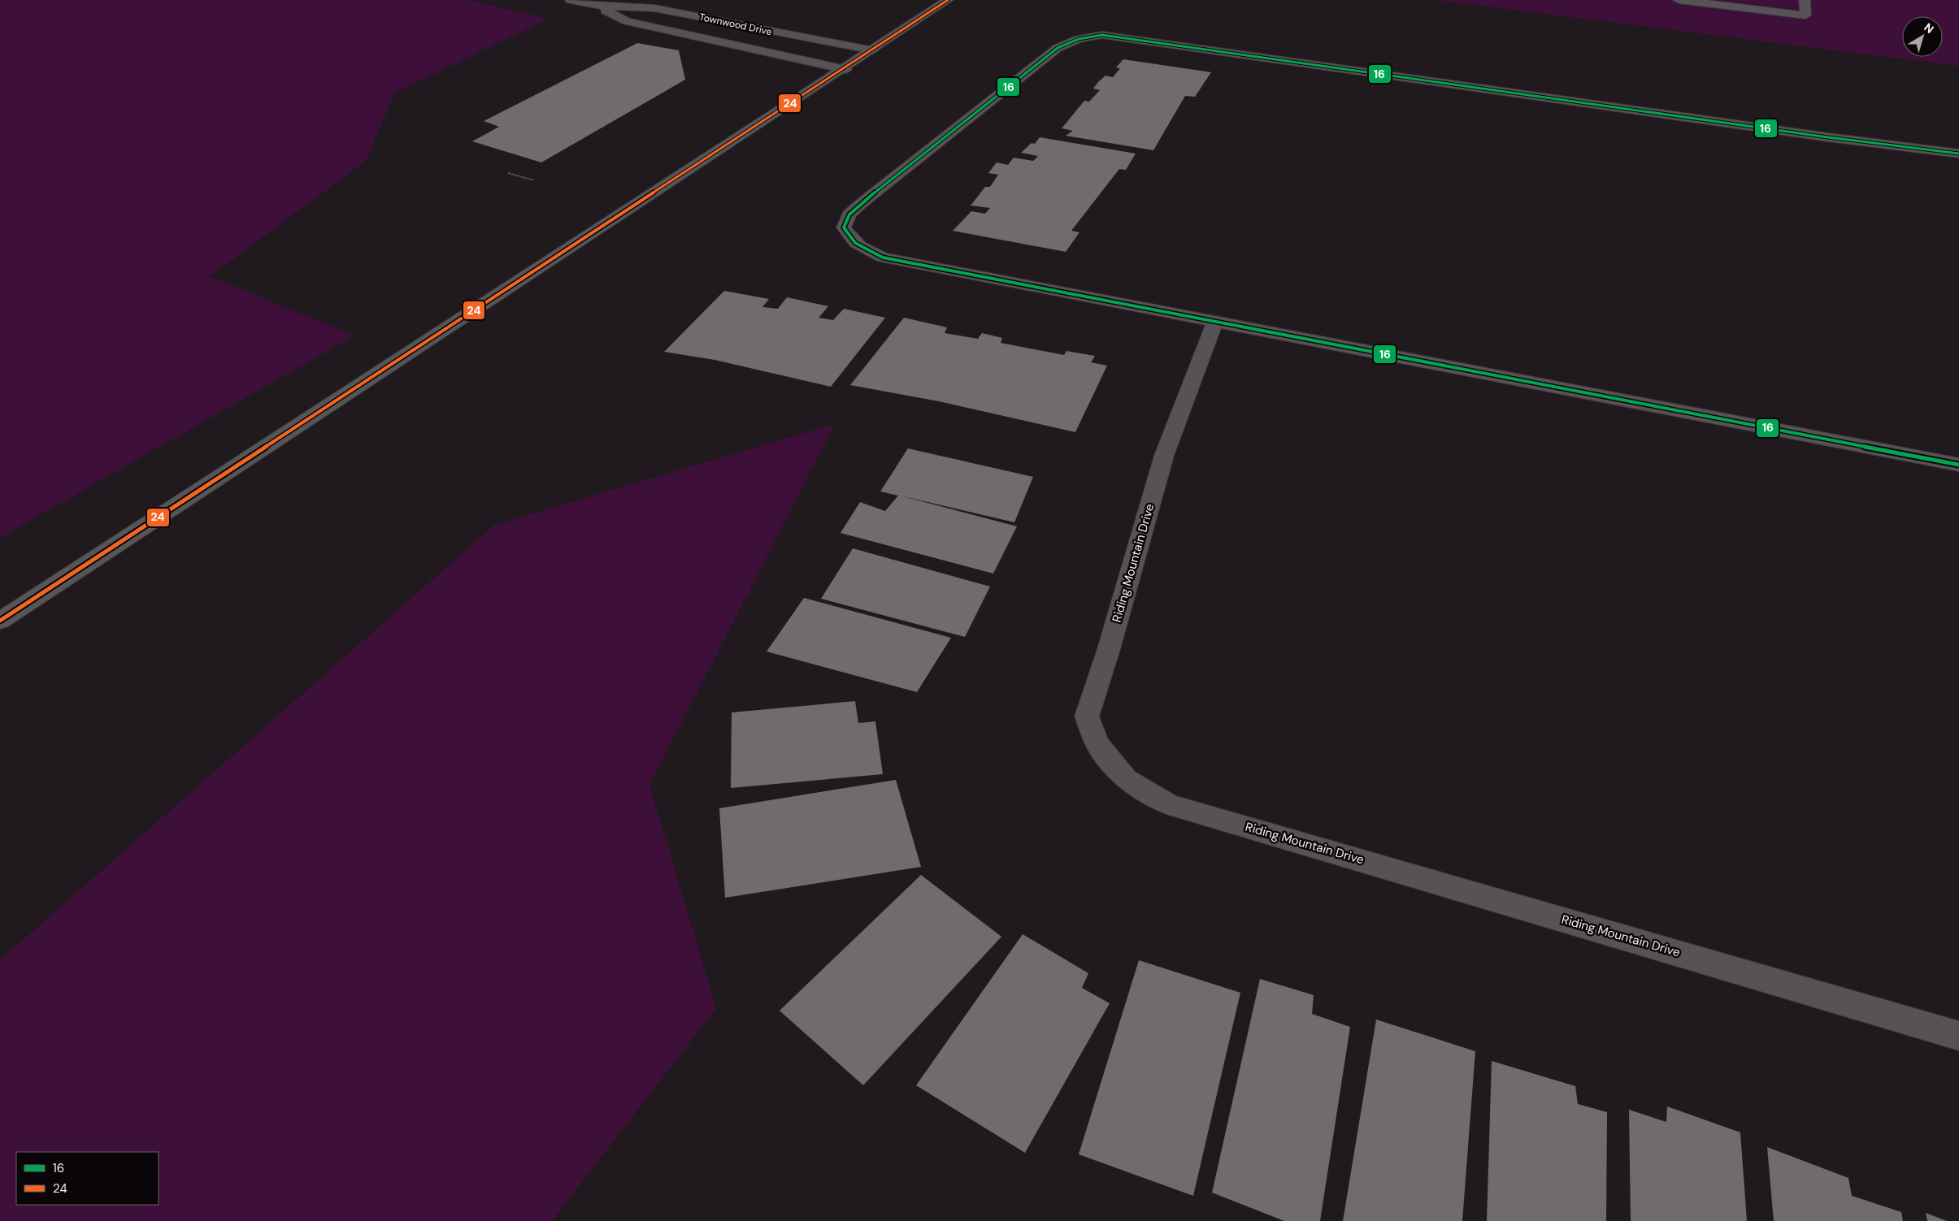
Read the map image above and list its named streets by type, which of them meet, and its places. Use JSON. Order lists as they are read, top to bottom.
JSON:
{
  "streets": {
    "street": ["Townwood Drive", "Riding Mountain Drive"]
  },
  "lines": ["transit line 24", "transit line 16"],
  "legend": ["16", "24"],
  "north": "top right"
}
